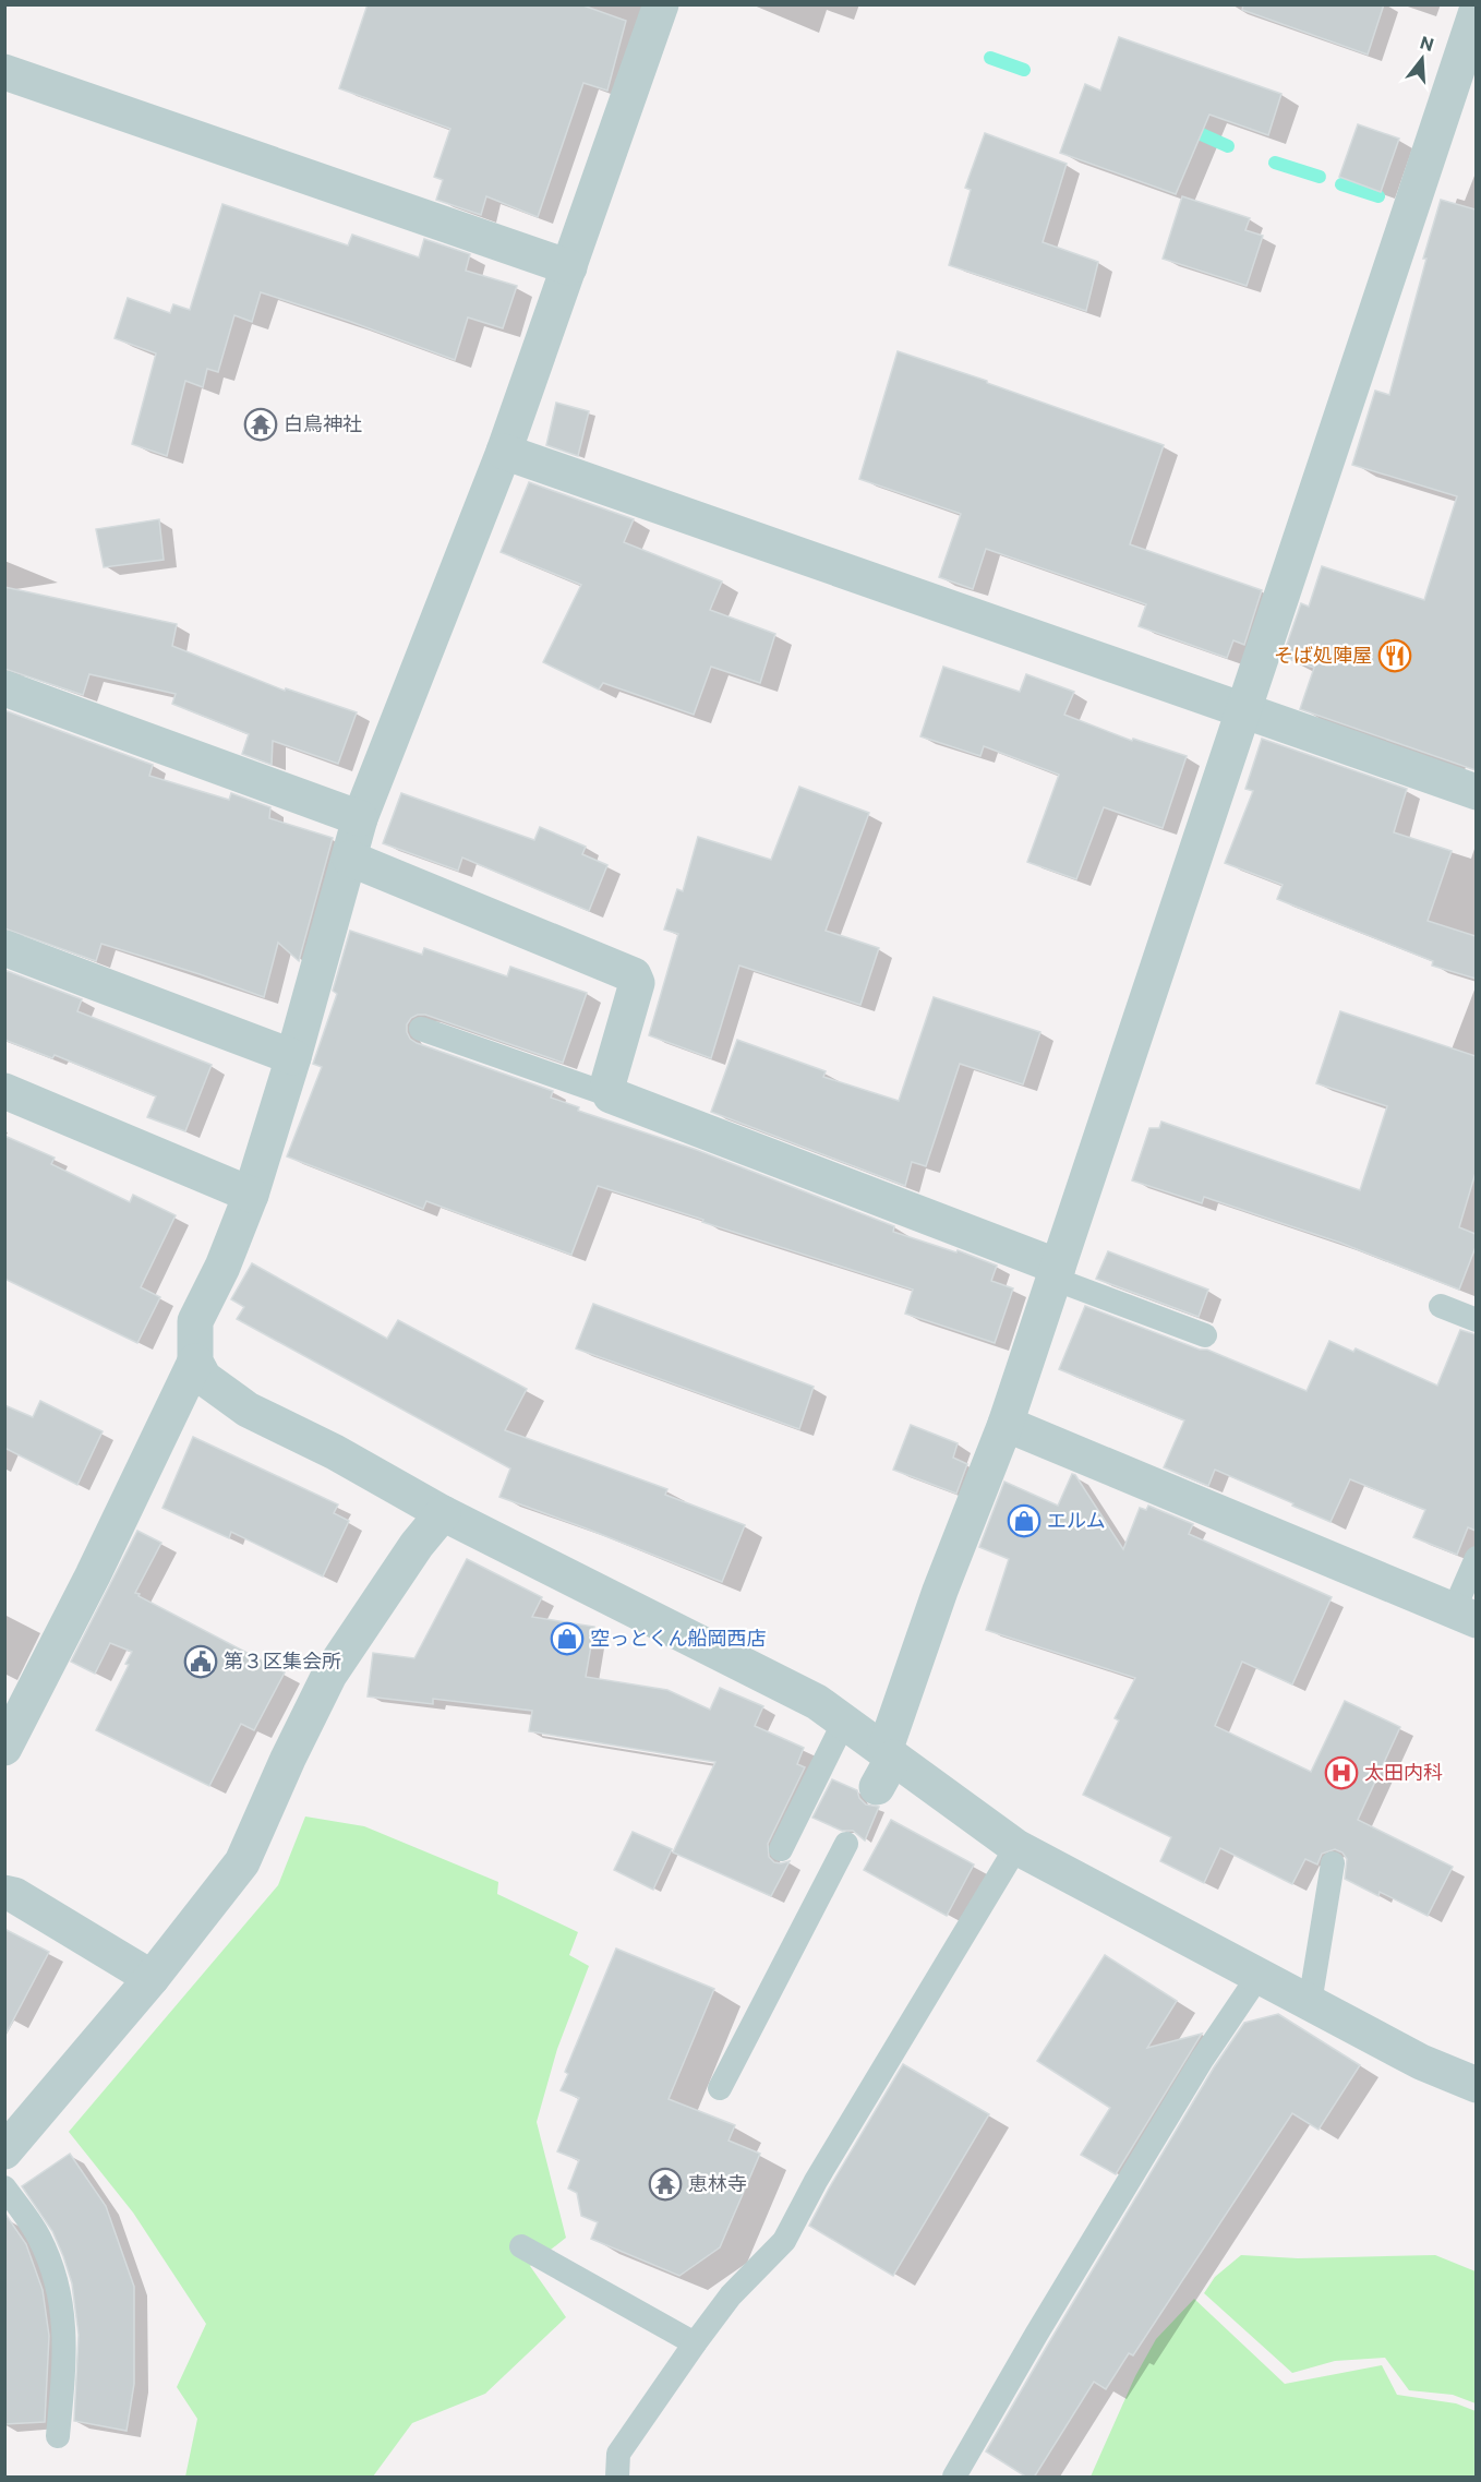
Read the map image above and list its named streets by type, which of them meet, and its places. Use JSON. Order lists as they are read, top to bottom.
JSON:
{
  "places": {
    "temple": ["白鳥神社", "恵林寺"],
    "restaurant": ["そば処陣屋"],
    "shop": ["エルム", "空っとくん船岡西店"],
    "public building": ["第３区集会所"],
    "hospital": ["太田内科"]
  },
  "north": "top"
}
